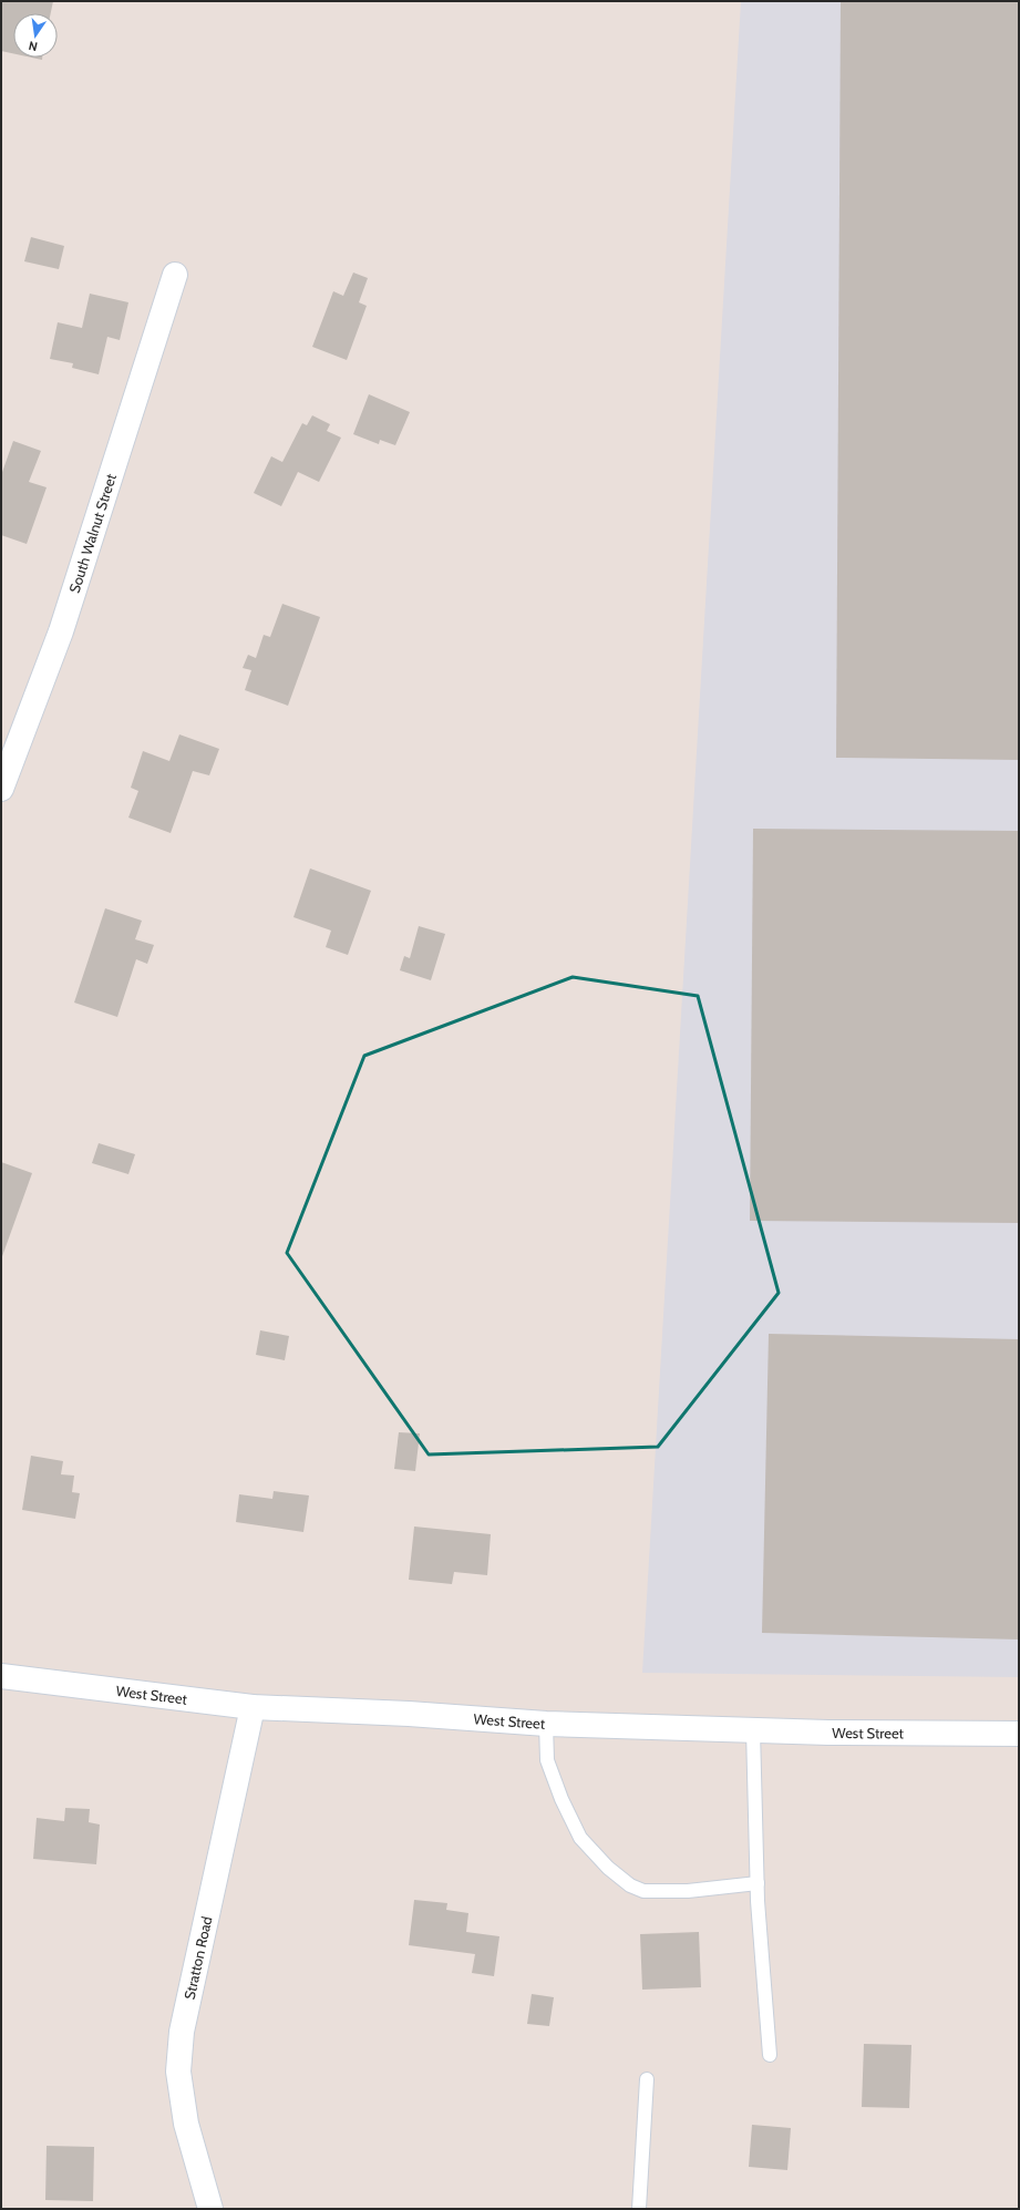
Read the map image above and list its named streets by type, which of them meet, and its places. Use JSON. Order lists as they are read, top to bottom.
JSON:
{
  "streets": {
    "street": ["South Walnut Street", "West Street", "Stratton Road"]
  },
  "crossings": [
    ["West Street", "Stratton Road"]
  ],
  "north": "bottom"
}
